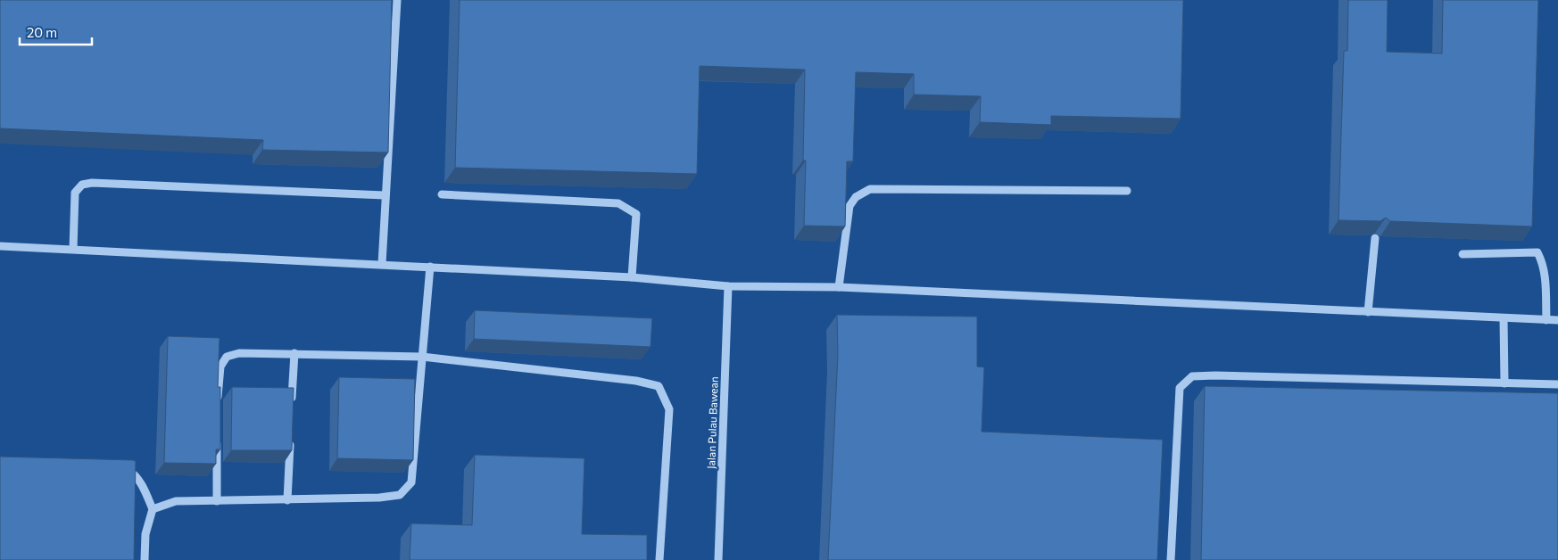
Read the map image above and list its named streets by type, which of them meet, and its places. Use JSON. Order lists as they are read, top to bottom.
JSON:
{
  "streets": {
    "street": ["Jalan Pulau Bawean"]
  },
  "scale_bar": "20 m"
}
